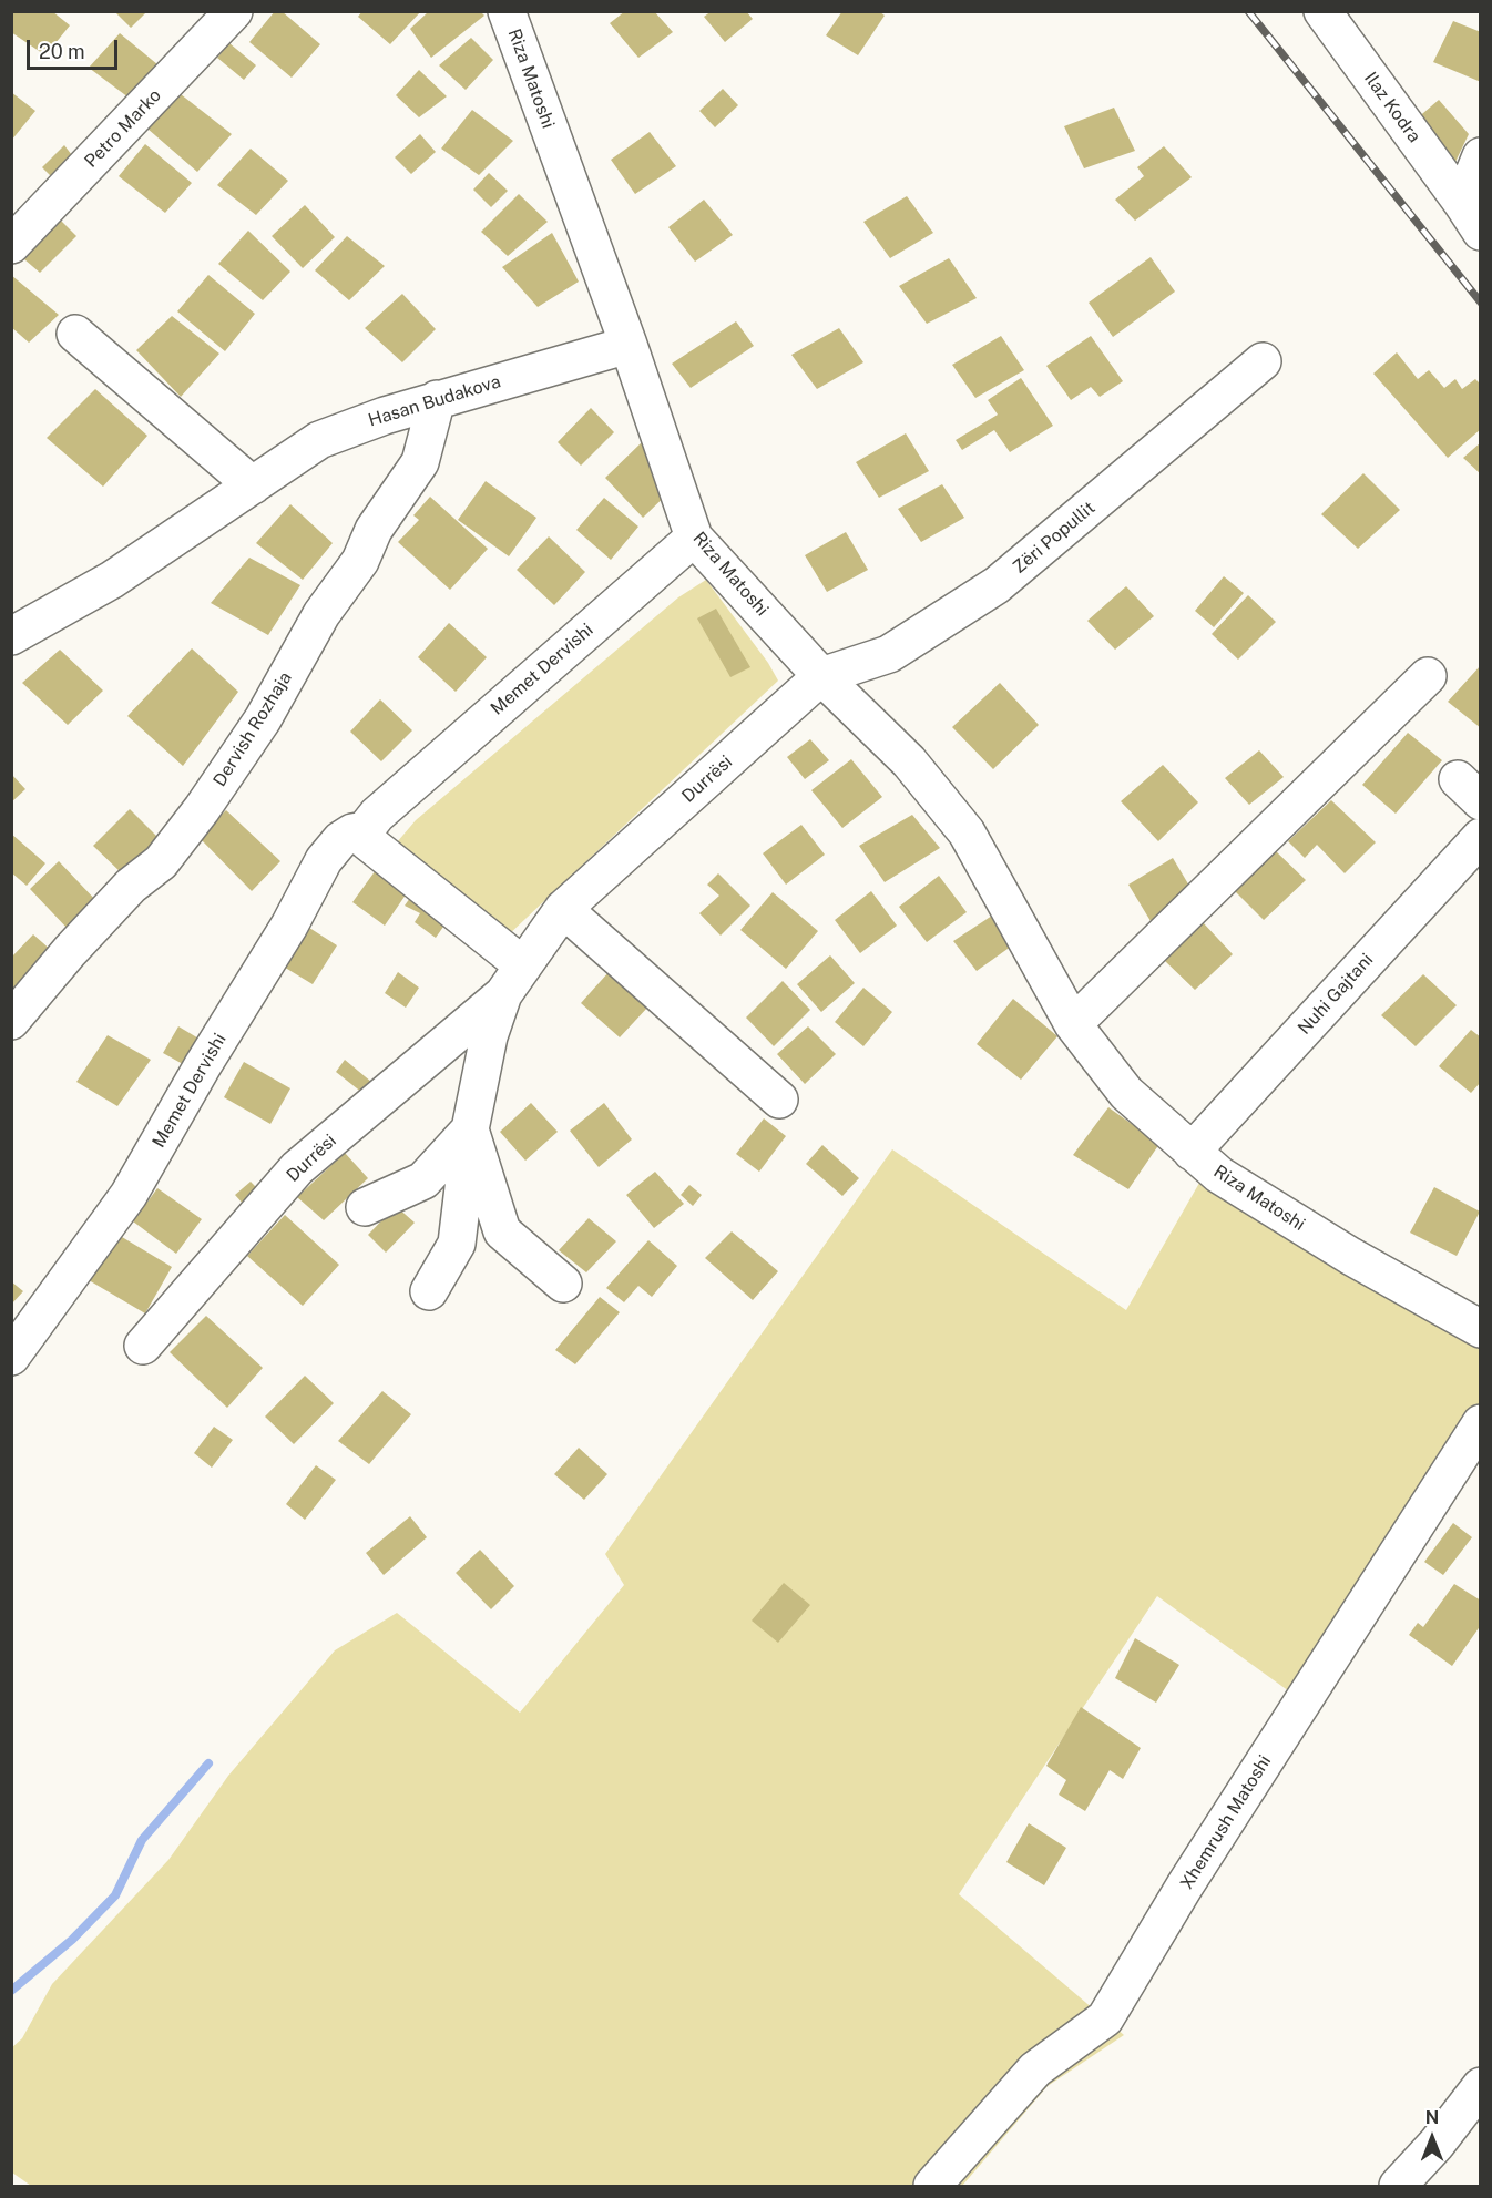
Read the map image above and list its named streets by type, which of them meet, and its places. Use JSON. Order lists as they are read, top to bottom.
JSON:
{
  "streets": {
    "street": [
      "Riza Matoshi",
      "Ilaz Kodra",
      "Petro Marko",
      "Hasan Budakova",
      "Zëri Popullit",
      "Memet Dervishi",
      "Dervish Rozhaja",
      "Durrësi",
      "Nuhi Gajtani",
      "Xhemrush Matoshi"
    ]
  },
  "crossings": [
    ["Riza Matoshi", "Hasan Budakova"],
    ["Riza Matoshi", "Zëri Popullit"],
    ["Riza Matoshi", "Memet Dervishi"],
    ["Riza Matoshi", "Durrësi"],
    ["Riza Matoshi", "Nuhi Gajtani"],
    ["Hasan Budakova", "Dervish Rozhaja"],
    ["Zëri Popullit", "Durrësi"]
  ],
  "scale_bar": "20 m",
  "north": "top"
}
